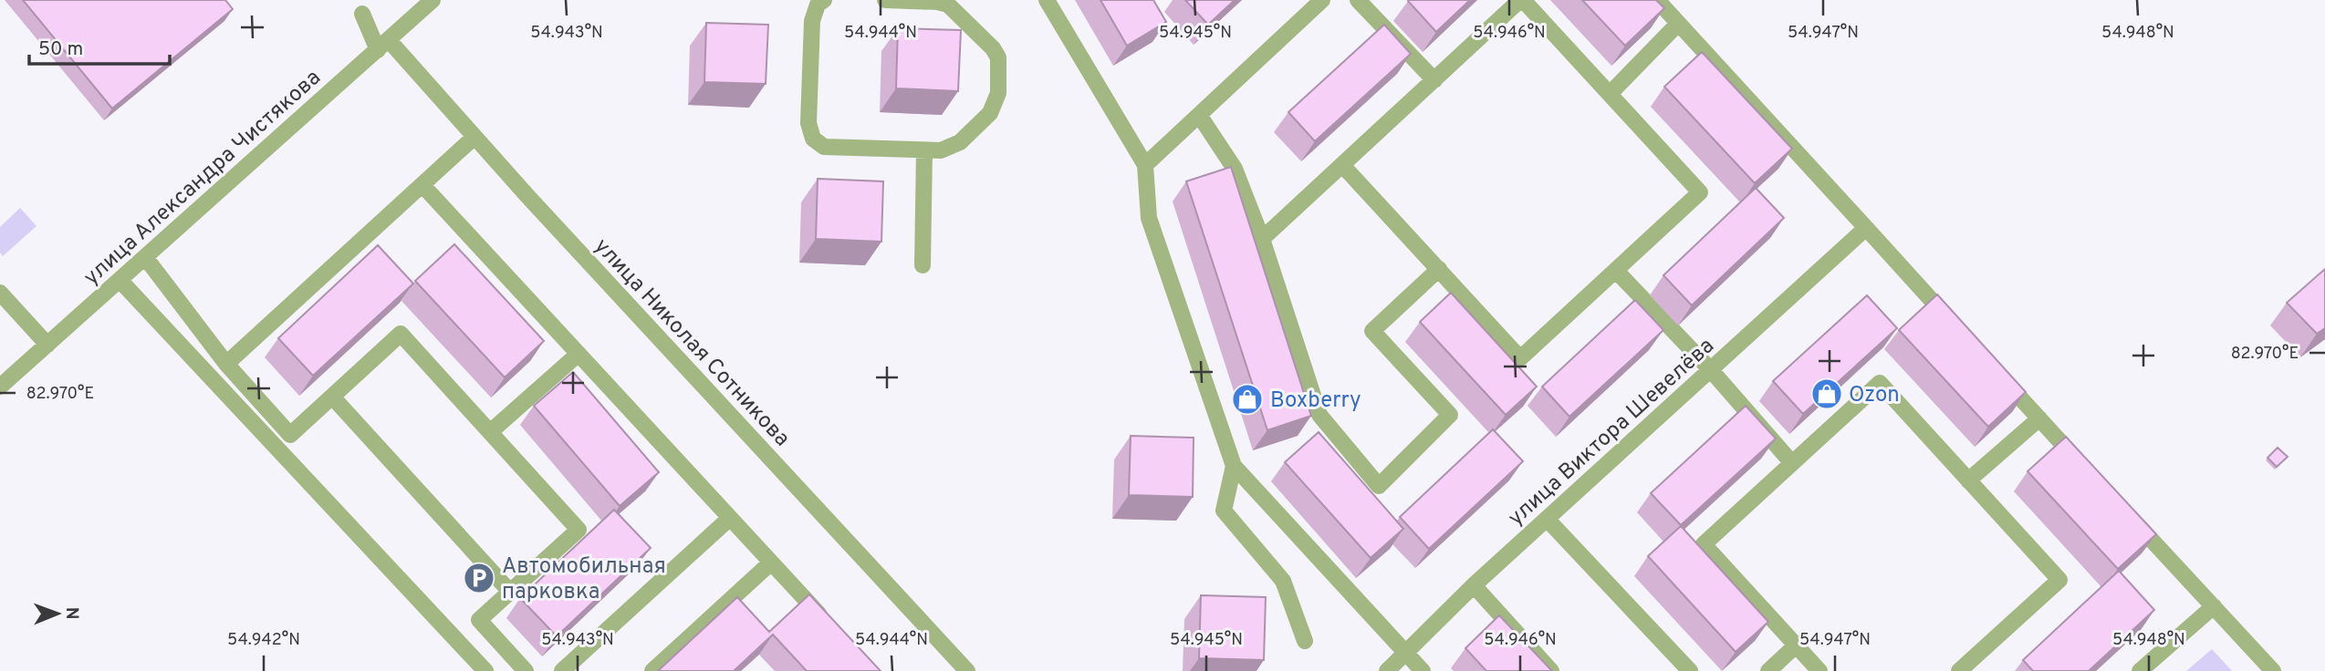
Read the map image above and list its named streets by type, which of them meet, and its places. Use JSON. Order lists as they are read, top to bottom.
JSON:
{
  "streets": {
    "street": ["улица Александра Чистякова", "улица Николая Сотникова", "улица Виктора Шевелёва"]
  },
  "crossings": [
    ["улица Александра Чистякова", "улица Николая Сотникова"]
  ],
  "places": {
    "shop": ["Ozon", "Boxberry"],
    "parking": ["Автомобильная парковка"]
  },
  "scale_bar": "50 m",
  "north": "right",
  "coordinates": [
    "54.943°N",
    "54.944°N",
    "54.945°N",
    "54.946°N",
    "54.947°N",
    "54.948°N",
    "82.970°E",
    "54.942°N"
  ]
}
